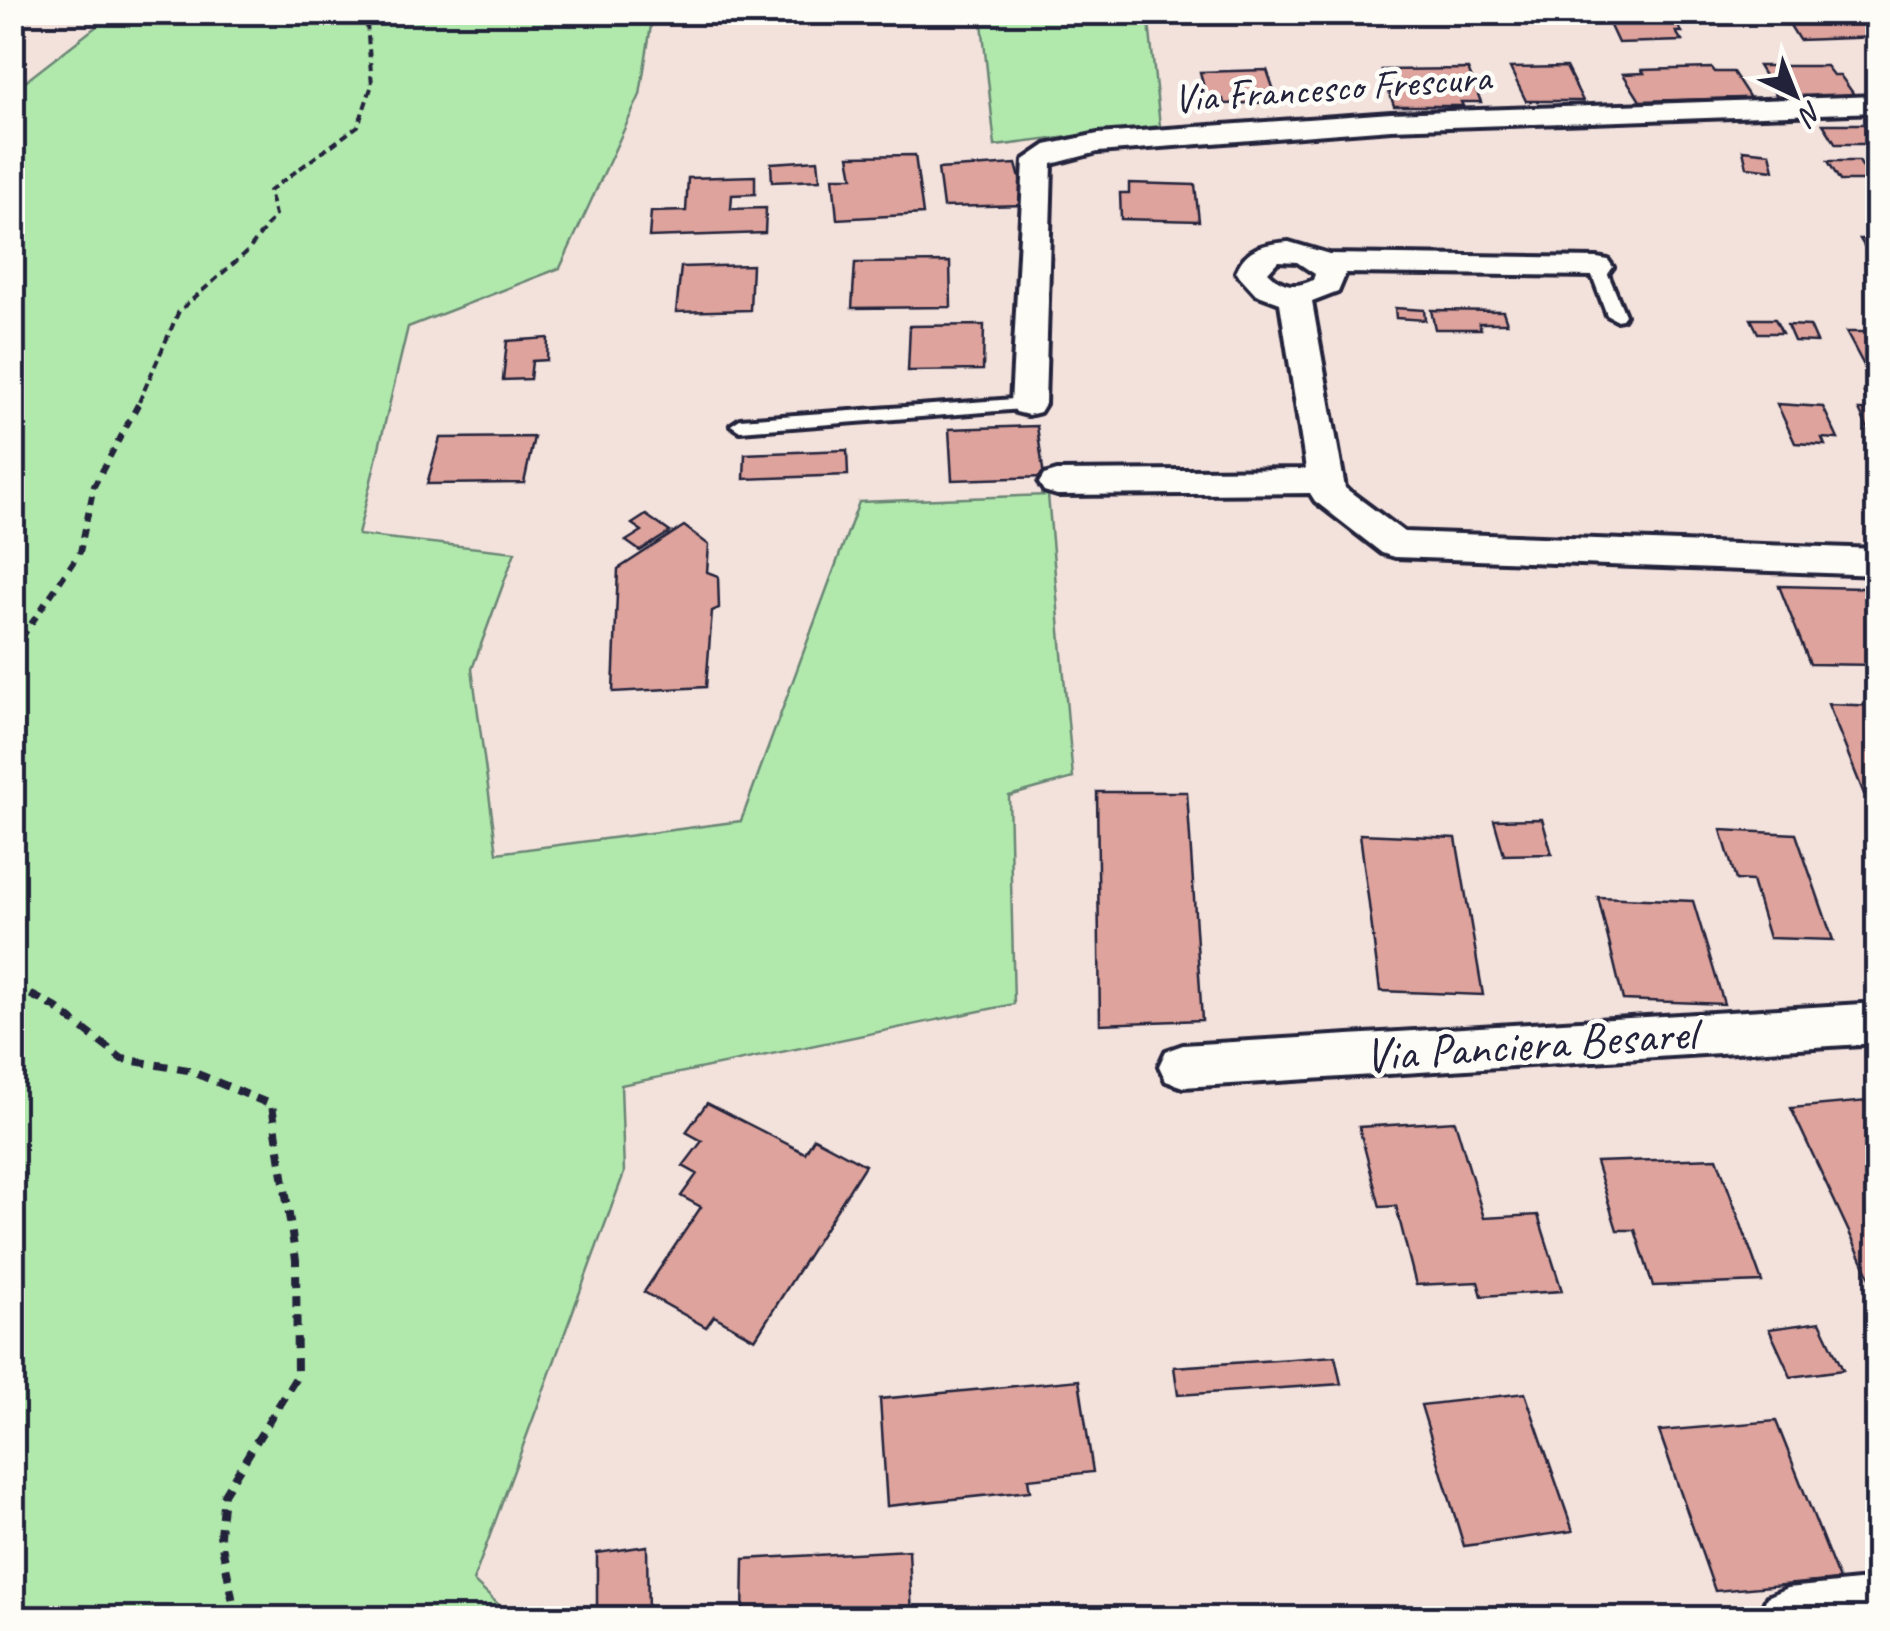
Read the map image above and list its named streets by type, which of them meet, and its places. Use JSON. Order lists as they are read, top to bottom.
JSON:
{
  "streets": {
    "street": ["Via Francesco Frescura", "Via Panciera Besarel"]
  },
  "north": "bottom right"
}
